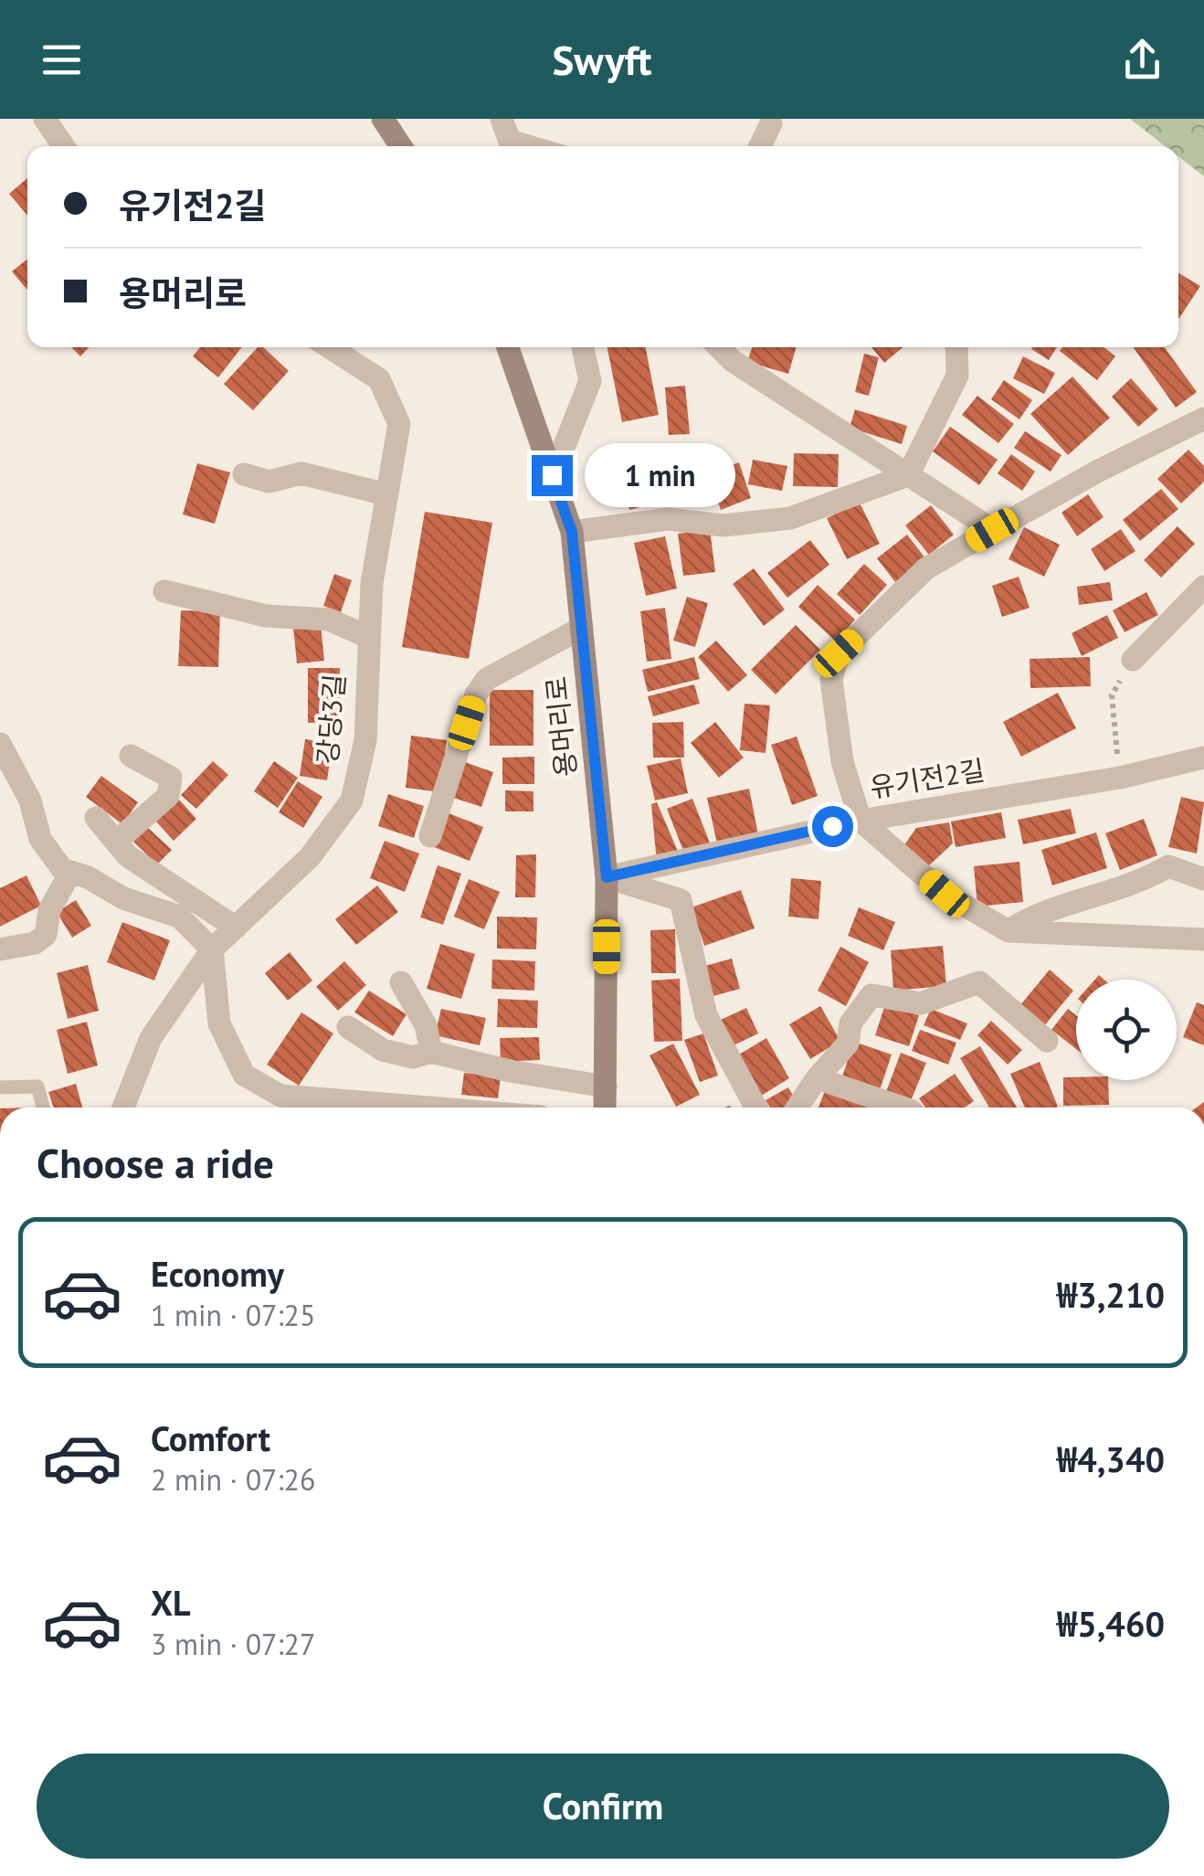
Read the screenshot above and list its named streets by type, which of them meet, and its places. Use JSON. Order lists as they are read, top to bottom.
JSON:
{
  "streets": {
    "street": ["강당3길", "용머리로", "유기전2길"]
  },
  "crossings": [
    ["용머리로", "유기전2길"]
  ],
  "page": {
    "header": "Swyft",
    "banner": ["유기전2길", "용머리로"],
    "bubble": "1 min",
    "heading": "Choose a ride",
    "list": [
      {
        "name": "Economy",
        "note": "1 min · 07:25",
        "value": "₩3,210"
      },
      {
        "name": "Comfort",
        "note": "2 min · 07:26",
        "value": "₩4,340"
      },
      {
        "name": "XL",
        "note": "3 min · 07:27",
        "value": "₩5,460"
      }
    ],
    "buttons": "Confirm"
  }
}
